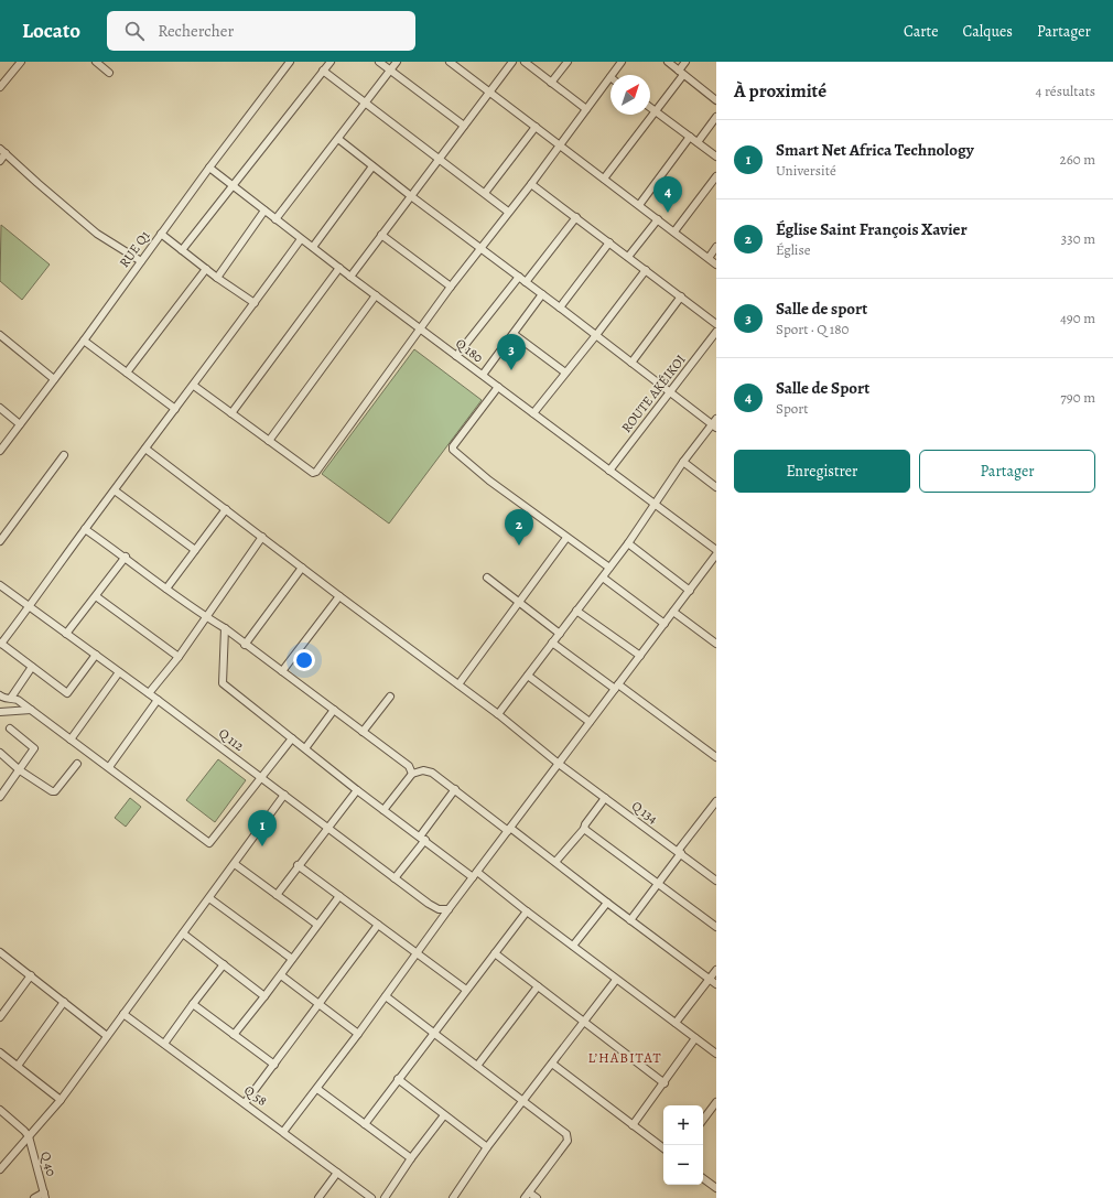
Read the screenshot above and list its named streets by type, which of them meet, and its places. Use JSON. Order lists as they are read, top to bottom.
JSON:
{
  "streets": {
    "street": [
      "RUE Q1",
      "Q 180",
      "ROUTE AKÉIKOI",
      "Q 112",
      "Q 134",
      "Q 58",
      "Q 40"
    ]
  },
  "crossings": [
    ["RUE Q1", "Q 180"],
    ["Q 180", "ROUTE AKÉIKOI"]
  ],
  "districts": ["L’HABITAT"],
  "north": "top right",
  "page": {
    "header": "Locato",
    "search": "Rechercher",
    "nav": ["Carte", "Calques", "Partager"],
    "heading": ["À proximité", "4 résultats"],
    "list": [
      {
        "mark": "1",
        "name": "Smart Net Africa Technology",
        "note": "Université",
        "value": "260 m"
      },
      {
        "mark": "2",
        "name": "Église Saint François Xavier",
        "note": "Église",
        "value": "330 m"
      },
      {
        "mark": "3",
        "name": "Salle de sport",
        "note": "Sport · Q 180",
        "value": "490 m"
      },
      {
        "mark": "4",
        "name": "Salle de Sport",
        "note": "Sport",
        "value": "790 m"
      }
    ],
    "pins": [
      "4",
      "3",
      "2",
      "1"
    ],
    "buttons": ["Enregistrer", "Partager"],
    "map_buttons": ["+", "−"]
  }
}
